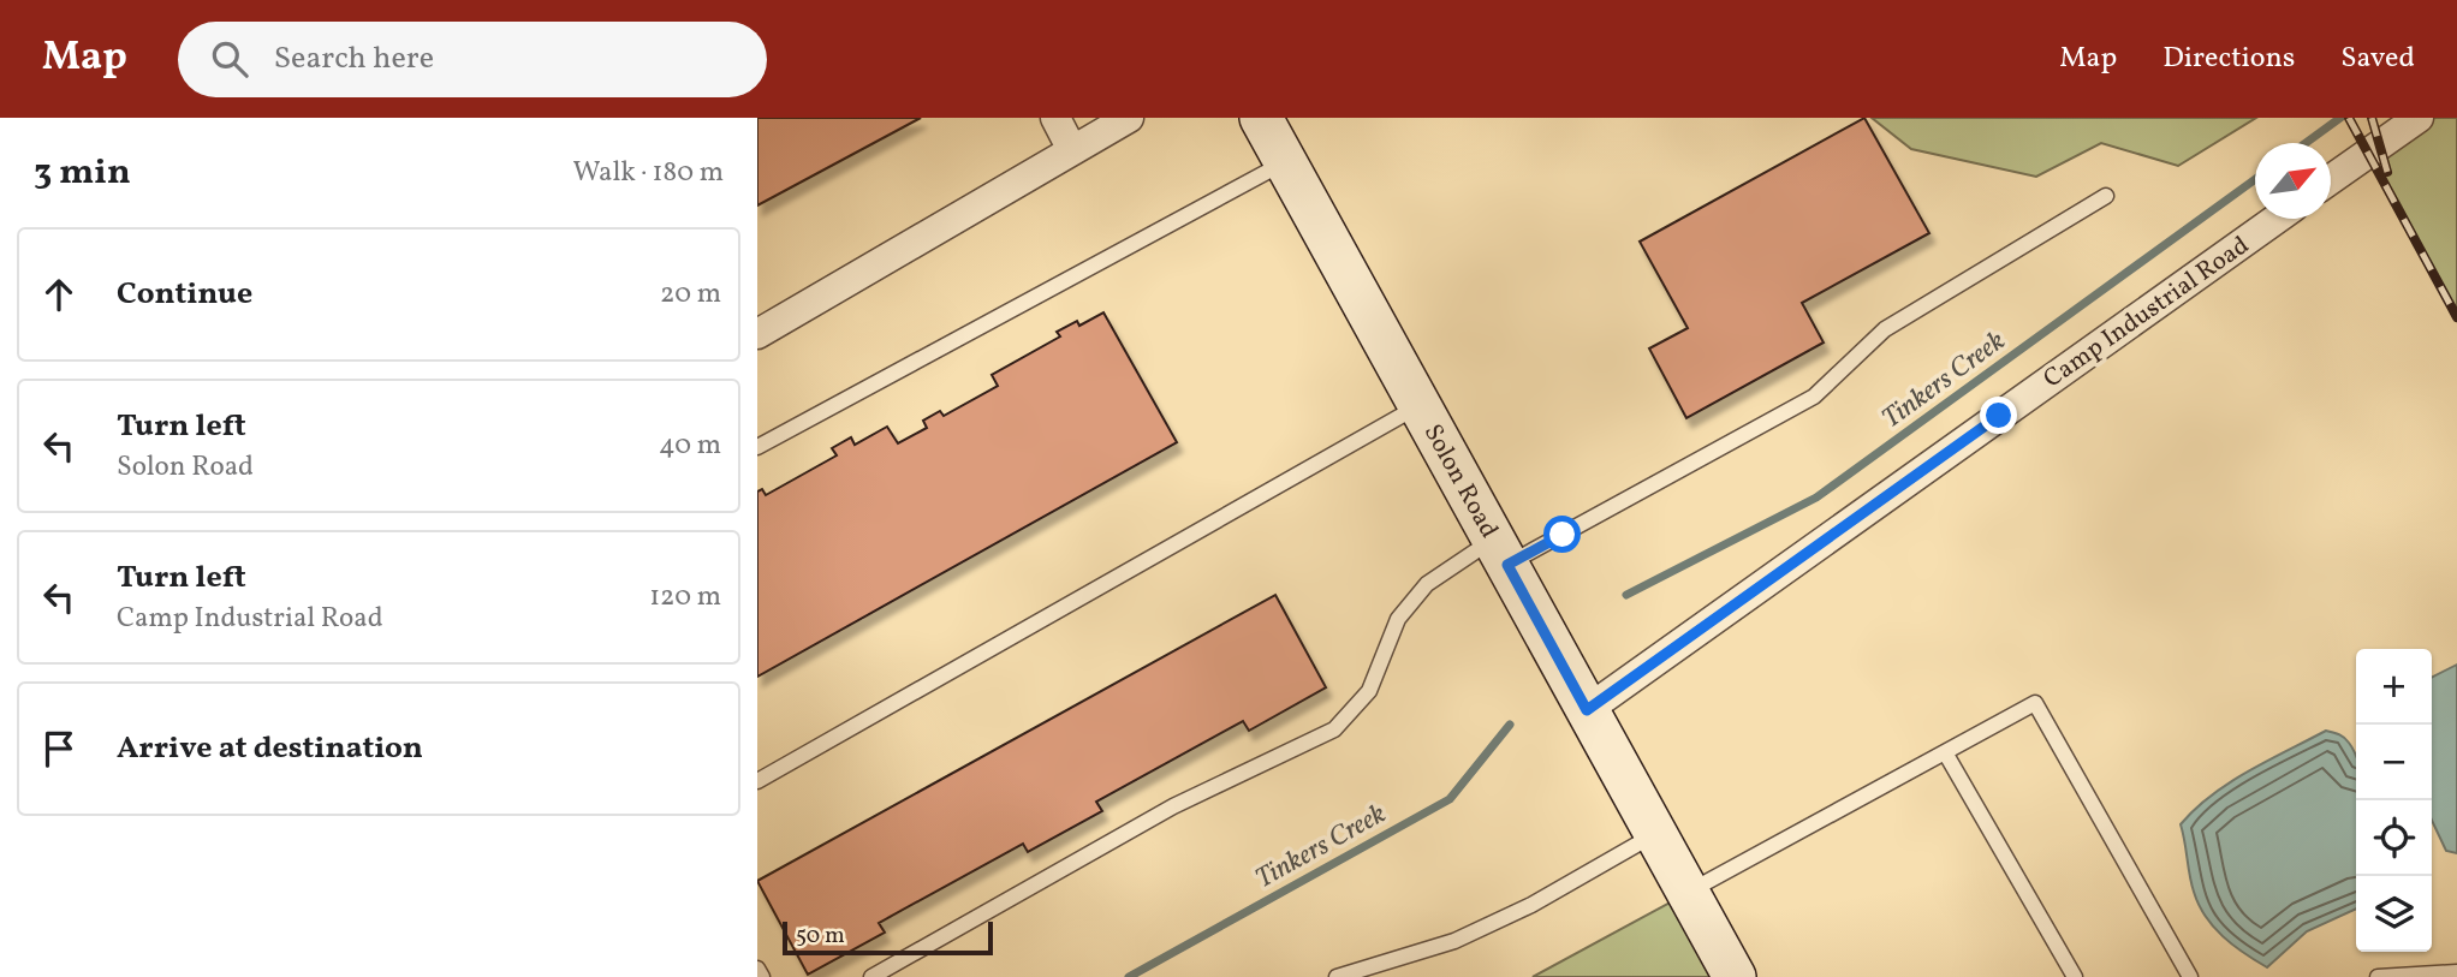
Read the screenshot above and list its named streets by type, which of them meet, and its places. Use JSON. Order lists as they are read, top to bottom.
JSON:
{
  "streets": {
    "street": ["Camp Industrial Road", "Solon Road"]
  },
  "crossings": [
    ["Camp Industrial Road", "Solon Road"]
  ],
  "water": ["Tinkers Creek"],
  "scale_bar": "50 m",
  "north": "top right",
  "page": {
    "header": "Map",
    "search": "Search here",
    "nav": ["Map", "Directions", "Saved"],
    "heading": ["3 min", "Walk · 180 m"],
    "list": [
      ["Continue", "20 m"],
      ["Turn left", "Solon Road", "40 m"],
      ["Turn left", "Camp Industrial Road", "120 m"],
      "Arrive at destination"
    ],
    "map_buttons": ["+", "−"],
    "scale": "50 m"
  }
}
